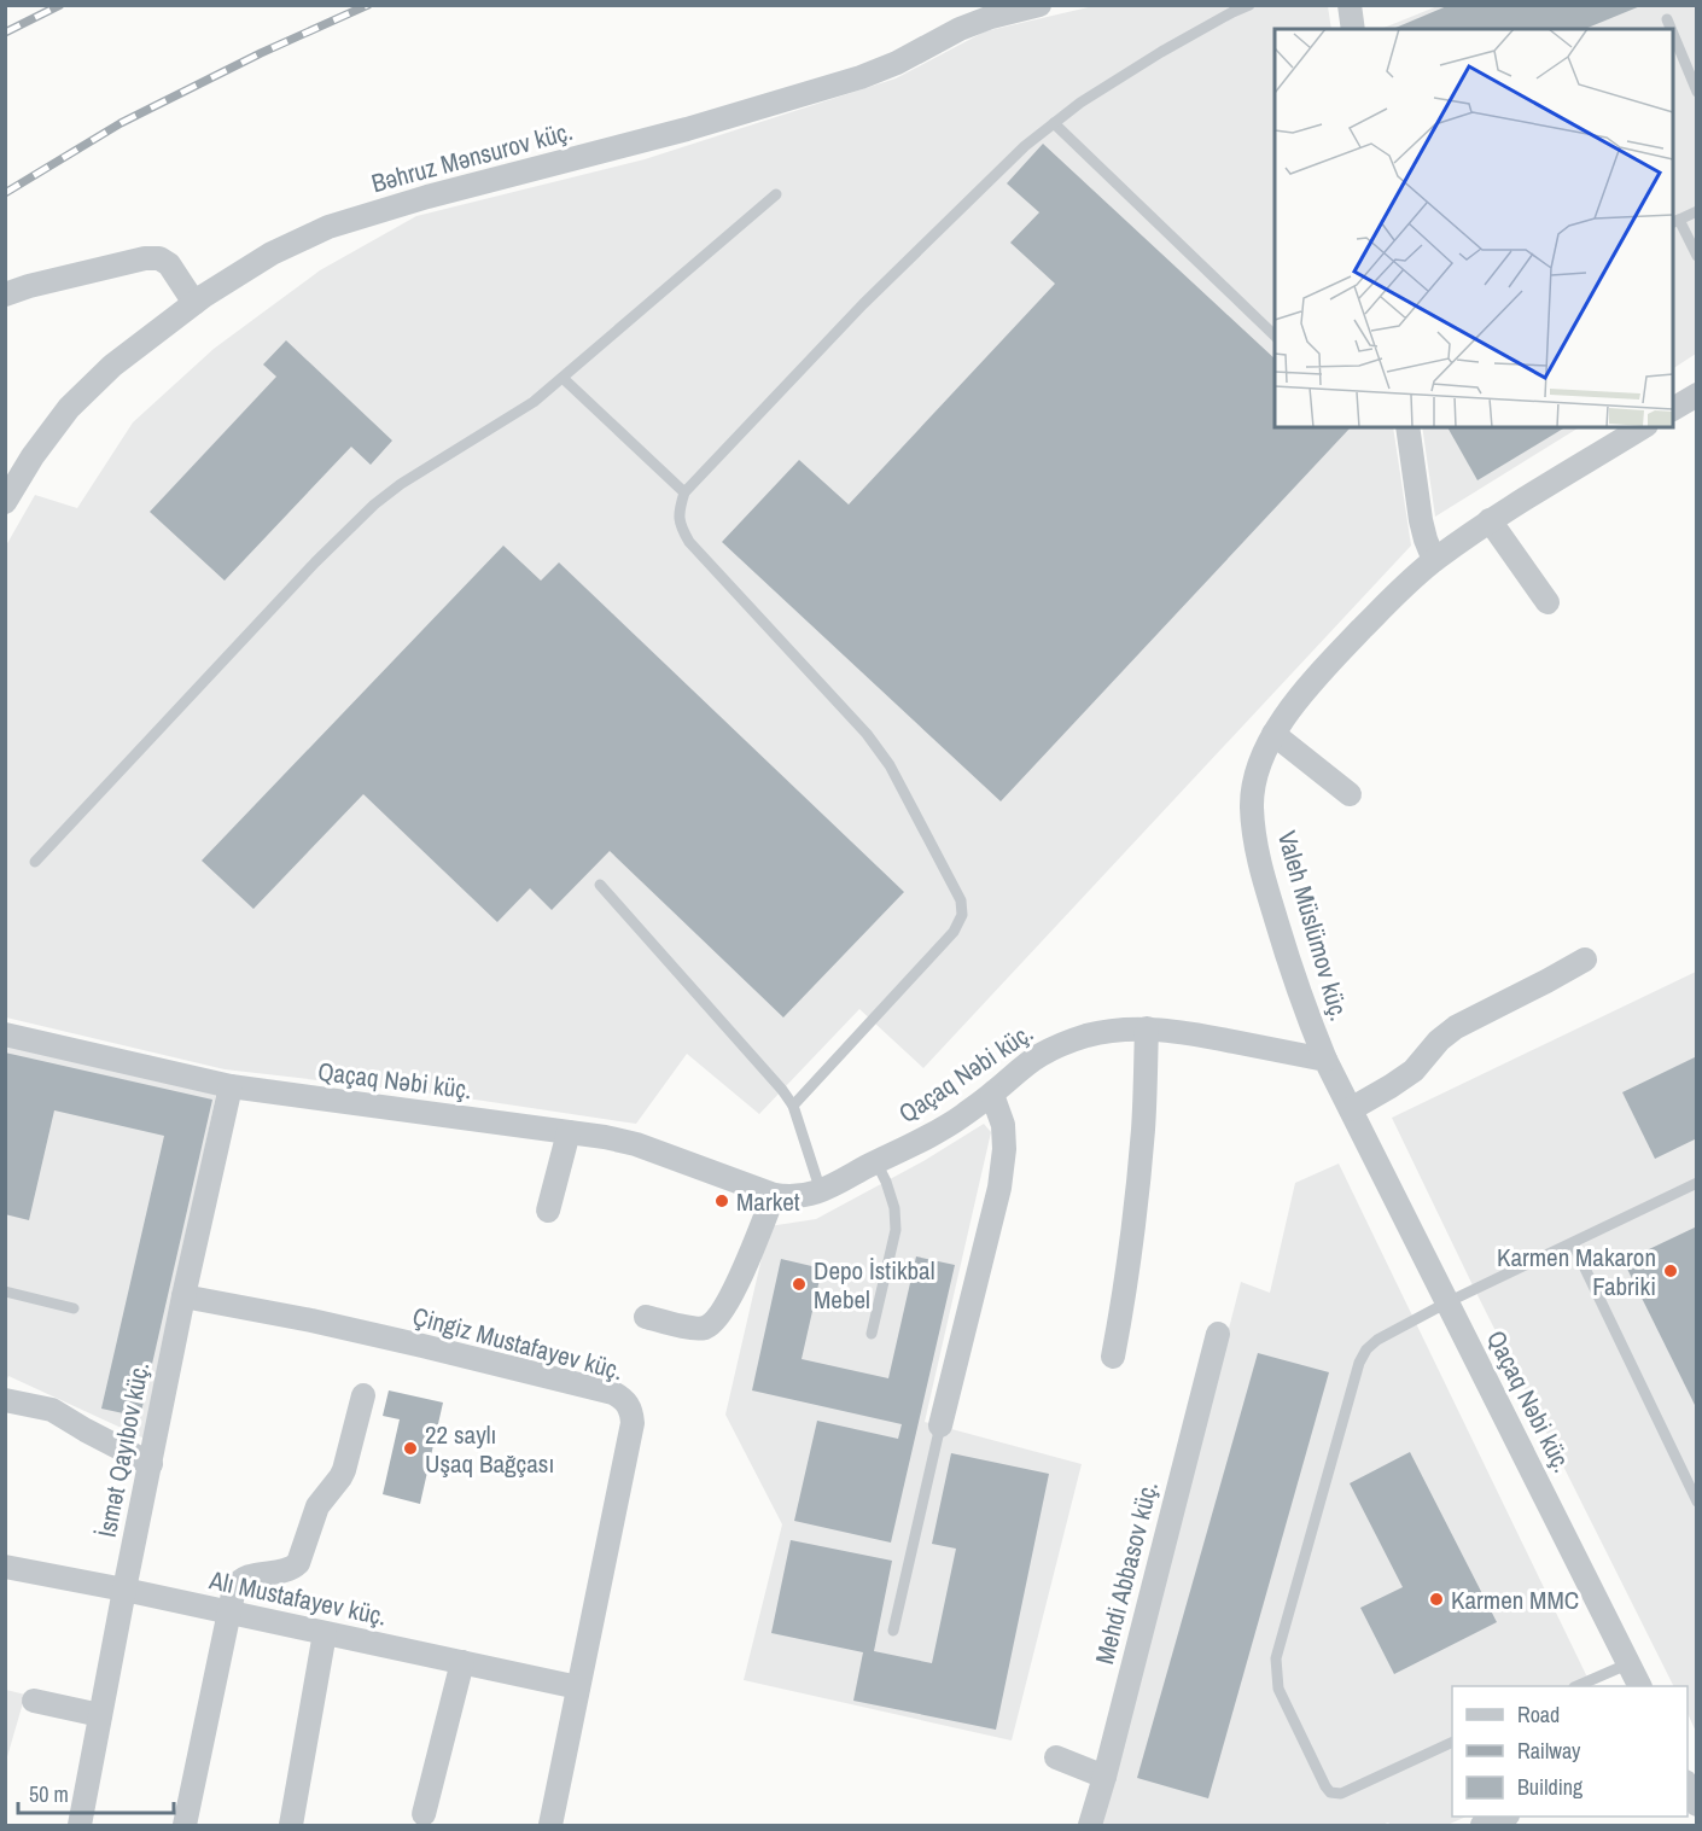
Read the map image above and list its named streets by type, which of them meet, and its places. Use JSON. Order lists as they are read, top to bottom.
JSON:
{
  "streets": {
    "street": [
      "Bəhruz Mənsurov küç.",
      "Valeh Müslümov küç.",
      "Qaçaq Nəbi küç.",
      "Çingiz Mustafayev küç.",
      "İsmət Qayıbov küç.",
      "Mehdi Abbasov küç.",
      "Alı Mustafayev küç."
    ]
  },
  "crossings": [
    ["Valeh Müslümov küç.", "Qaçaq Nəbi küç."],
    ["Qaçaq Nəbi küç.", "İsmət Qayıbov küç."],
    ["Çingiz Mustafayev küç.", "İsmət Qayıbov küç."],
    ["Çingiz Mustafayev küç.", "Alı Mustafayev küç."],
    ["İsmət Qayıbov küç.", "Alı Mustafayev küç."]
  ],
  "places": [
    "Market",
    "Karmen Makaron Fabriki",
    "Depo İstikbal Mebel",
    "22 saylı Uşaq Bağçası",
    "Karmen MMC"
  ],
  "legend": ["Road", "Railway", "Building"],
  "scale_bar": "50 m"
}
